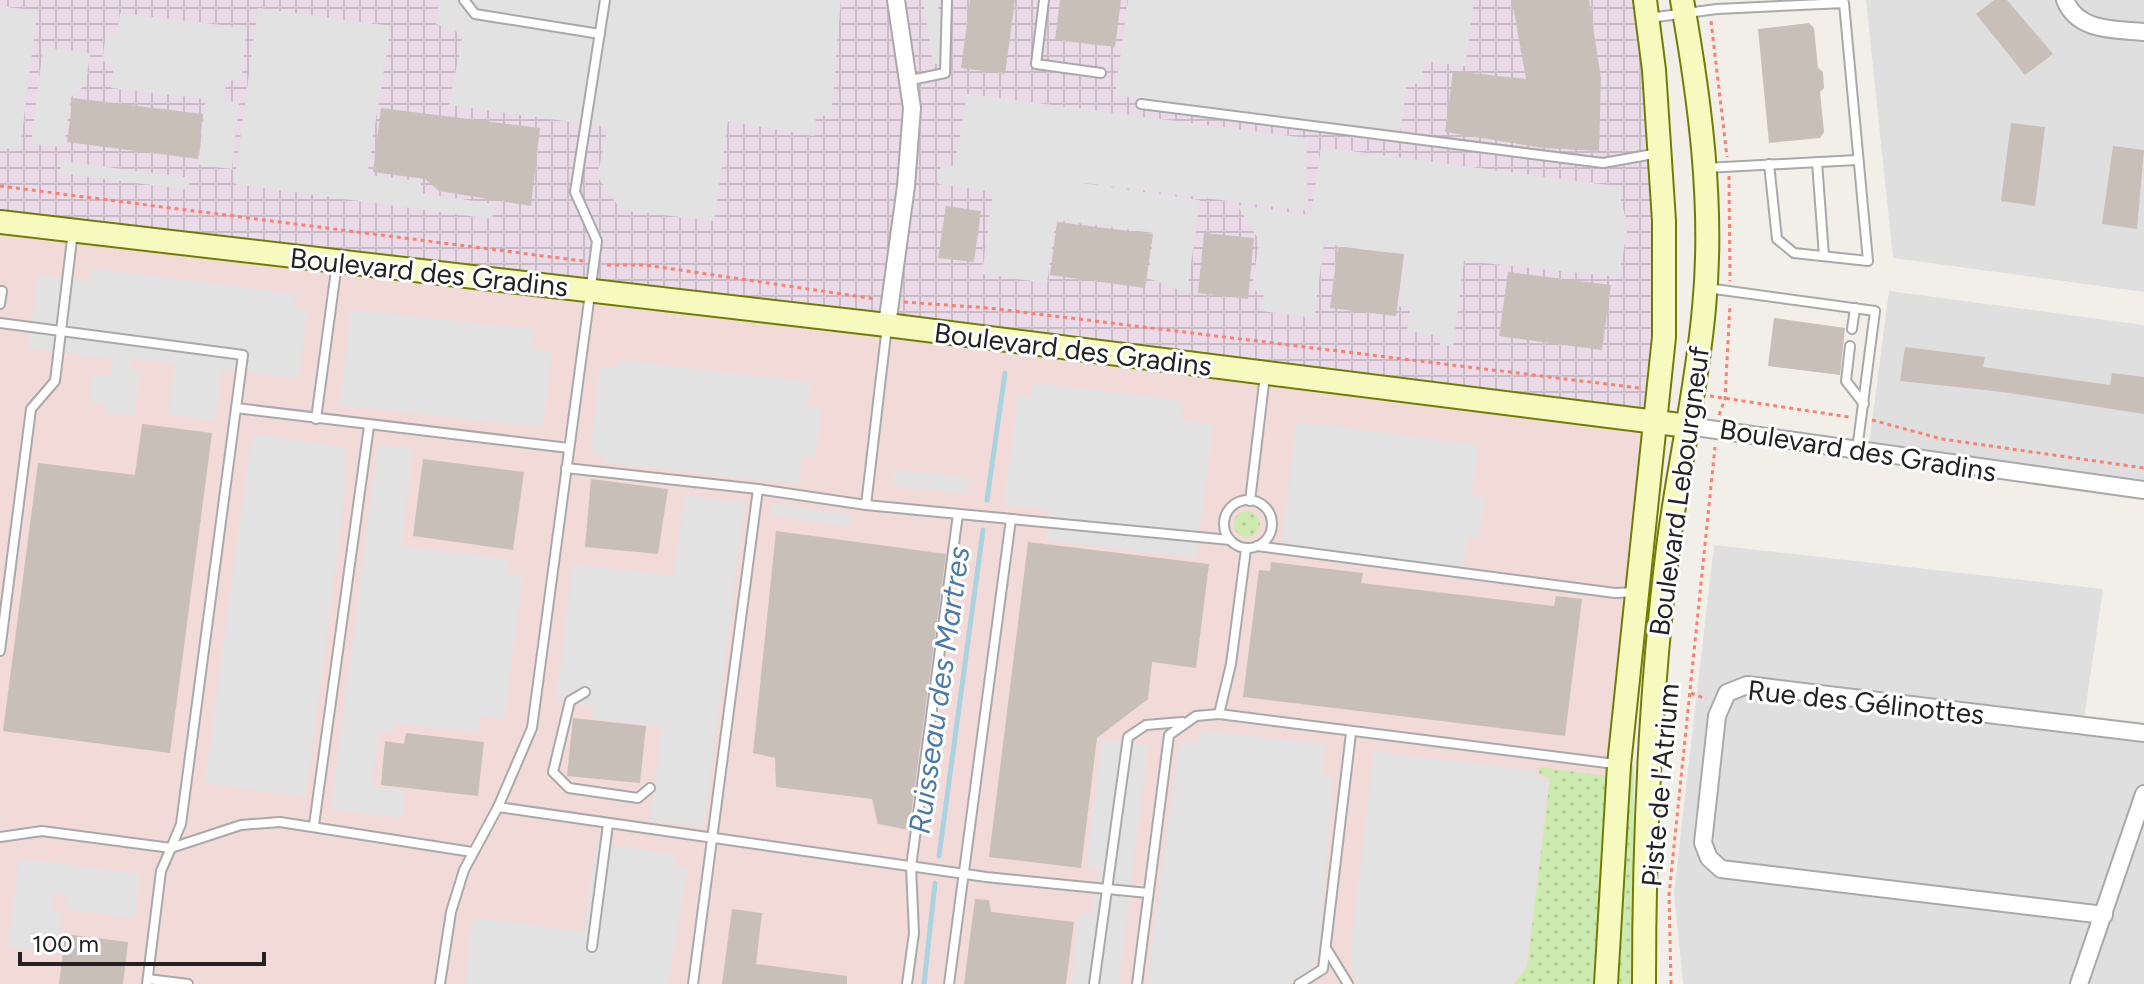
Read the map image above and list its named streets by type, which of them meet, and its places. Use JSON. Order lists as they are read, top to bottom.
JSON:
{
  "streets": {
    "main road": ["Boulevard des Gradins", "Boulevard Lebourgneuf"],
    "street": ["Rue des Gélinottes"],
    "path": ["Piste de l'Atrium"]
  },
  "crossings": [
    ["Boulevard des Gradins", "Boulevard Lebourgneuf"]
  ],
  "water": ["Ruisseau des Martres"],
  "scale_bar": "100 m"
}
